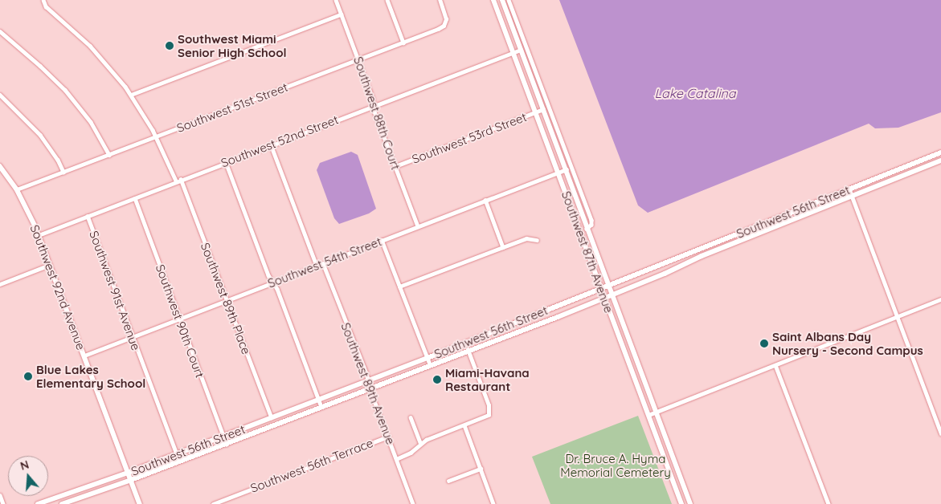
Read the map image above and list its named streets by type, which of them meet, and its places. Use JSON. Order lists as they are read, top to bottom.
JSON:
{
  "streets": {
    "main road": ["Southwest 56th Street", "Southwest 87th Avenue"],
    "street": [
      "Southwest 51st Street",
      "Southwest 88th Court",
      "Southwest 53rd Street",
      "Southwest 52nd Street",
      "Southwest 54th Street",
      "Southwest 92nd Avenue",
      "Southwest 91st Avenue",
      "Southwest 89th Place",
      "Southwest 90th Court",
      "Southwest 89th Avenue",
      "Southwest 56th Terrace"
    ]
  },
  "crossings": [
    ["Southwest 51st Street", "Southwest 88th Court"],
    ["Southwest 51st Street", "Southwest 92nd Avenue"],
    ["Southwest 88th Court", "Southwest 53rd Street"],
    ["Southwest 88th Court", "Southwest 52nd Street"],
    ["Southwest 88th Court", "Southwest 54th Street"],
    ["Southwest 53rd Street", "Southwest 87th Avenue"],
    ["Southwest 52nd Street", "Southwest 87th Avenue"],
    ["Southwest 52nd Street", "Southwest 92nd Avenue"],
    ["Southwest 52nd Street", "Southwest 91st Avenue"],
    ["Southwest 52nd Street", "Southwest 89th Place"],
    ["Southwest 52nd Street", "Southwest 90th Court"],
    ["Southwest 56th Street", "Southwest 87th Avenue"],
    ["Southwest 56th Street", "Southwest 92nd Avenue"],
    ["Southwest 56th Street", "Southwest 91st Avenue"],
    ["Southwest 56th Street", "Southwest 89th Place"],
    ["Southwest 56th Street", "Southwest 90th Court"],
    ["Southwest 56th Street", "Southwest 89th Avenue"],
    ["Southwest 87th Avenue", "Southwest 54th Street"],
    ["Southwest 54th Street", "Southwest 92nd Avenue"],
    ["Southwest 54th Street", "Southwest 91st Avenue"],
    ["Southwest 54th Street", "Southwest 89th Place"],
    ["Southwest 54th Street", "Southwest 90th Court"],
    ["Southwest 54th Street", "Southwest 89th Avenue"],
    ["Southwest 89th Avenue", "Southwest 56th Terrace"]
  ],
  "water": ["Lake Catalina"],
  "parks": ["Dr. Bruce A. Hyma Memorial Cemetery"],
  "places": [
    "Southwest Miami Senior High School",
    "Saint Albans Day Nursery - Second Campus",
    "Blue Lakes Elementary School",
    "Miami-Havana Restaurant"
  ],
  "north": "top"
}
